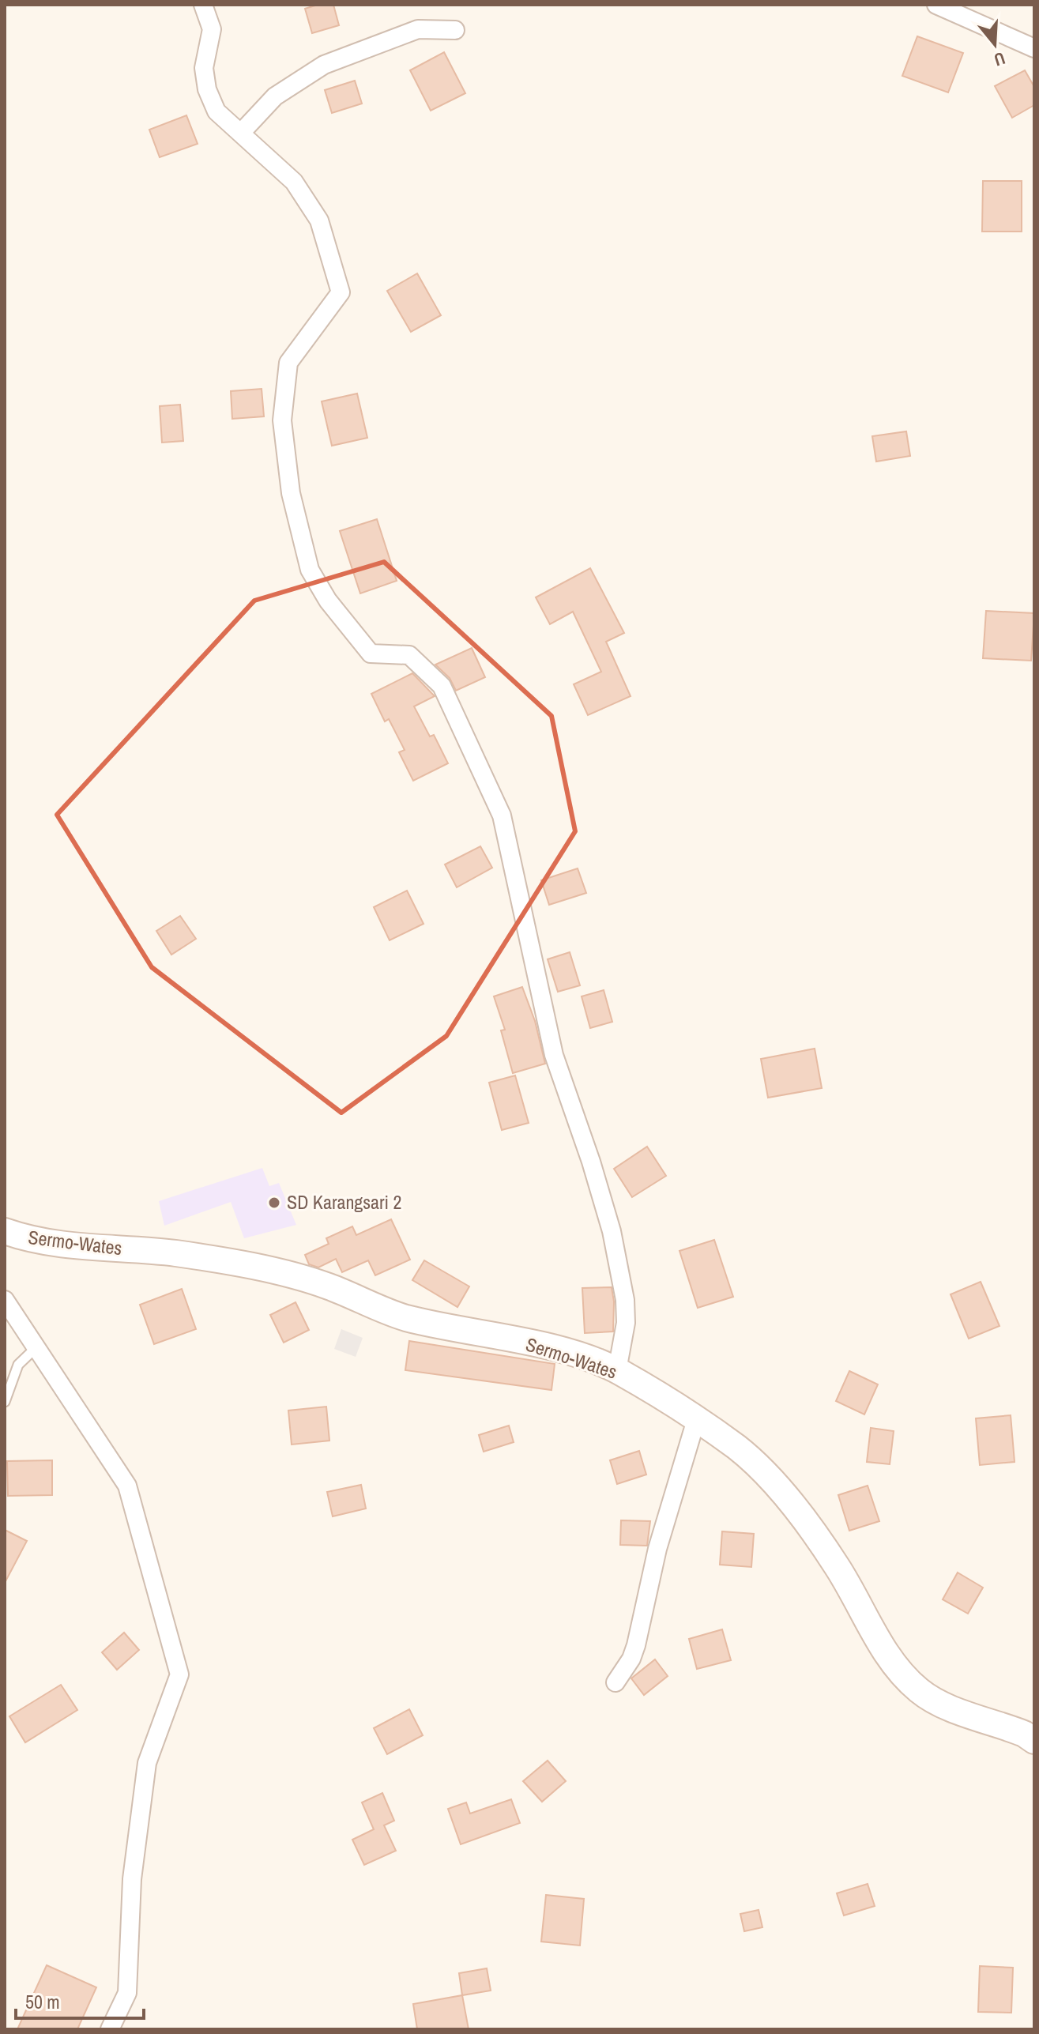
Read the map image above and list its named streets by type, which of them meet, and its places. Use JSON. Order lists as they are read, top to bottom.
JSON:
{
  "streets": {
    "main road": ["Sermo-Wates"]
  },
  "places": ["SD Karangsari 2"],
  "scale_bar": "50 m",
  "north": "bottom"
}
